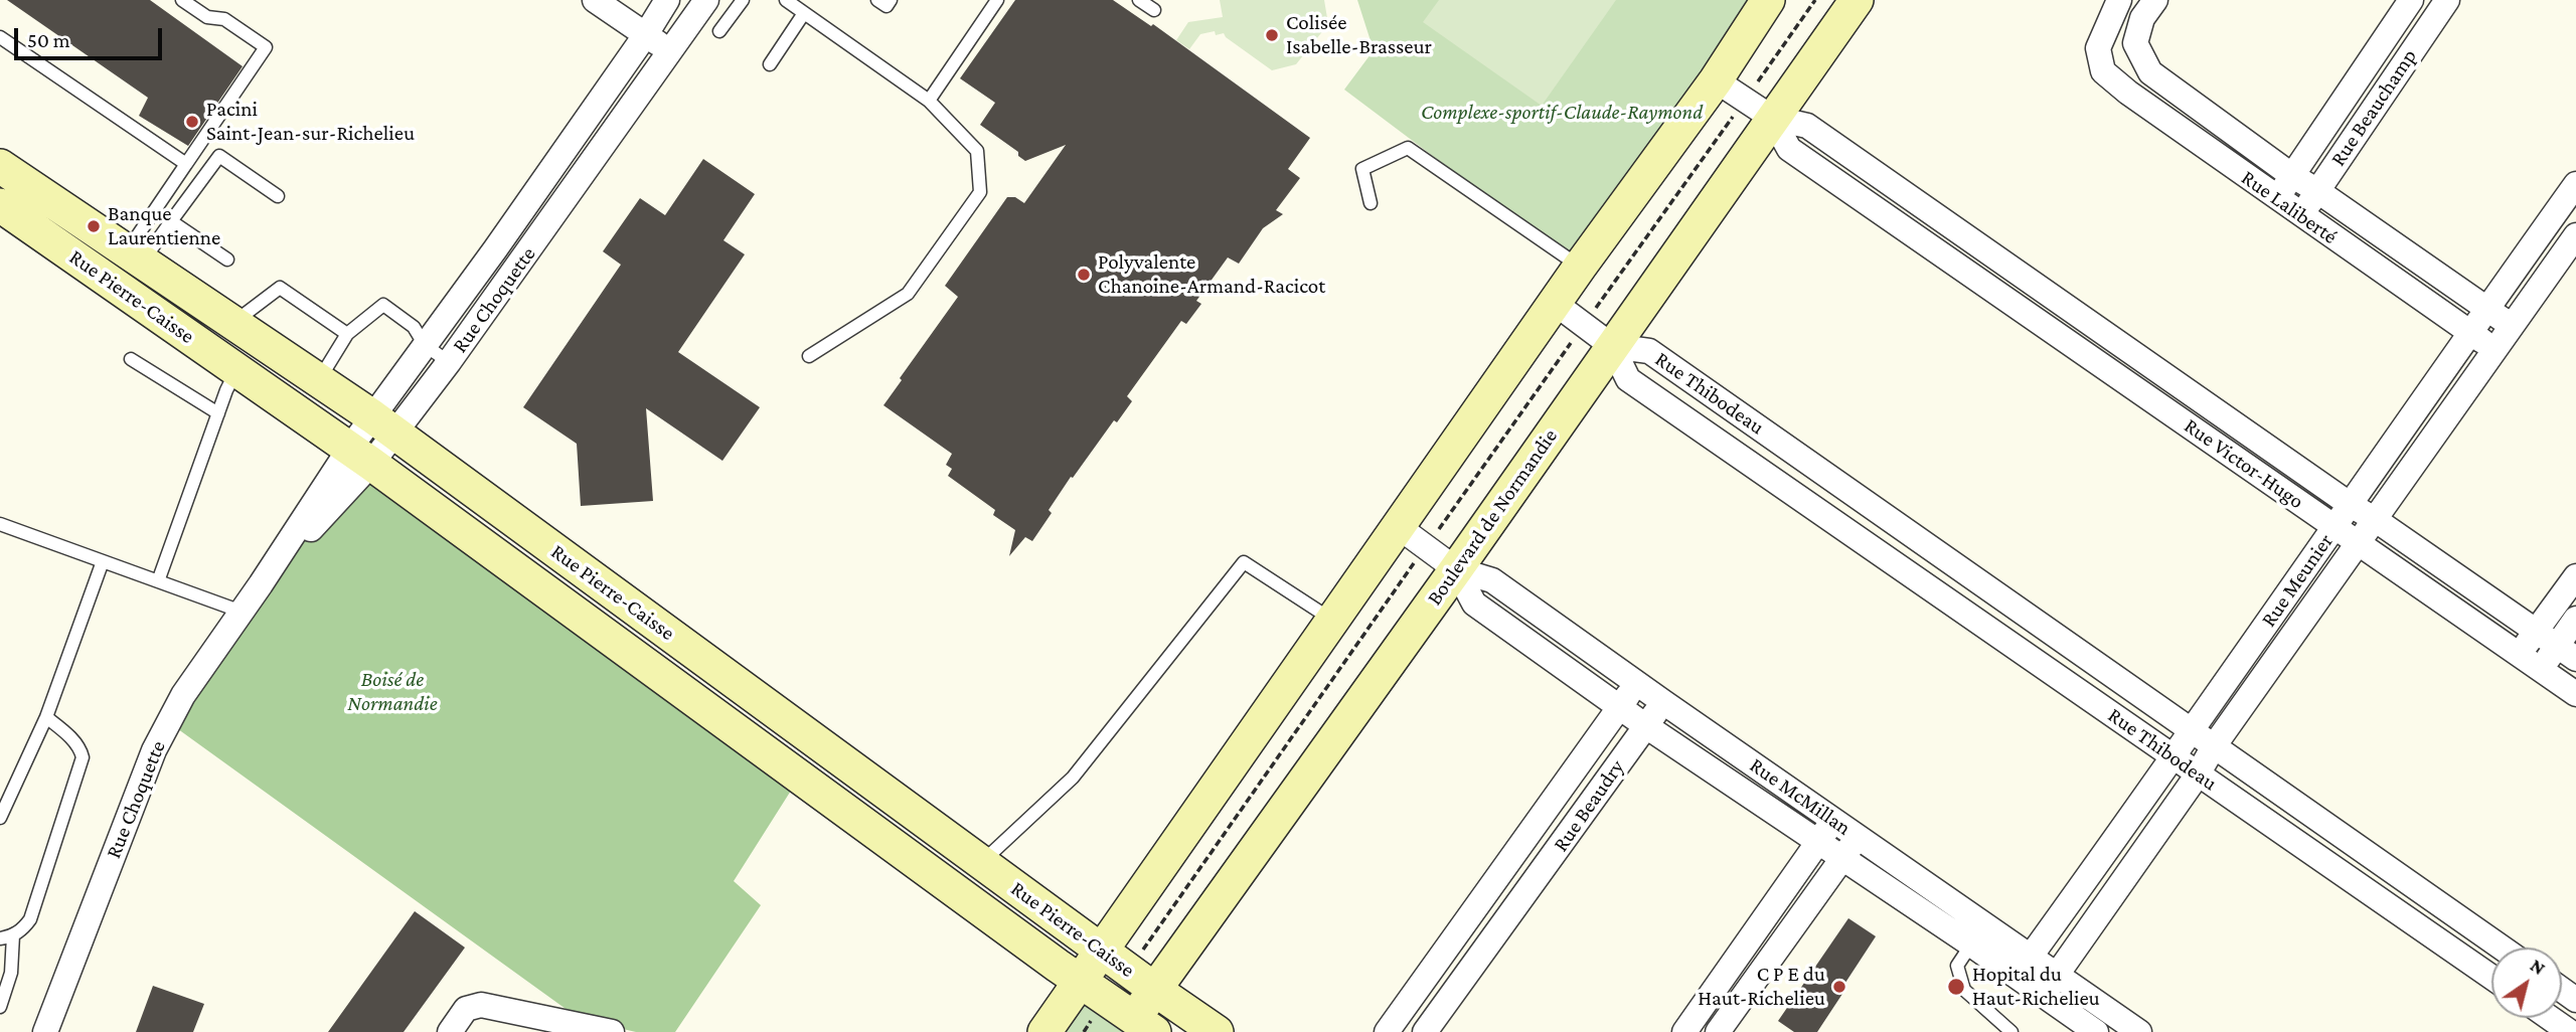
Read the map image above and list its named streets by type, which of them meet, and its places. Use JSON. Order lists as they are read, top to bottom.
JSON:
{
  "streets": {
    "street": [
      "Rue Beauchamp",
      "Rue Laliberté",
      "Rue Pierre-Caisse",
      "Rue Choquette",
      "Rue Thibodeau",
      "Rue Victor-Hugo",
      "Boulevard de Normandie",
      "Rue Meunier",
      "Rue McMillan",
      "Rue Beaudry"
    ]
  },
  "crossings": [
    ["Rue Beauchamp", "Rue Laliberté"],
    ["Rue Laliberté", "Rue Meunier"],
    ["Rue Pierre-Caisse", "Rue Choquette"],
    ["Rue Pierre-Caisse", "Boulevard de Normandie"],
    ["Rue Thibodeau", "Boulevard de Normandie"],
    ["Rue Thibodeau", "Rue Meunier"],
    ["Rue Victor-Hugo", "Boulevard de Normandie"],
    ["Rue Victor-Hugo", "Rue Meunier"],
    ["Boulevard de Normandie", "Rue McMillan"],
    ["Rue Meunier", "Rue McMillan"],
    ["Rue McMillan", "Rue Beaudry"]
  ],
  "parks": ["Complexe-sportif-Claude-Raymond", "Boisé de Normandie"],
  "places": [
    "Colisée Isabelle-Brasseur",
    "Pacini Saint-Jean-sur-Richelieu",
    "Banque Laurentienne",
    "Polyvalente Chanoine-Armand-Racicot",
    "C P E du Haut-Richelieu",
    "Hopital du Haut-Richelieu"
  ],
  "scale_bar": "50 m",
  "north": "top right"
}
